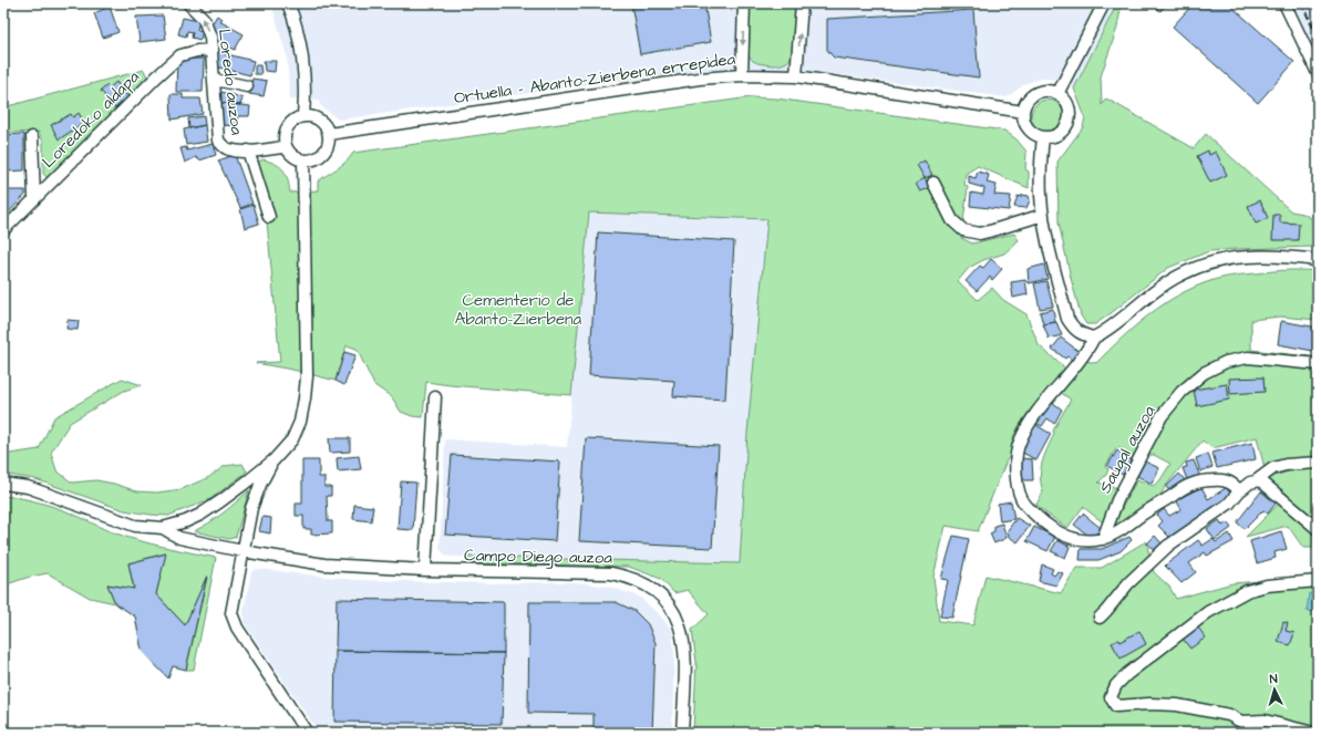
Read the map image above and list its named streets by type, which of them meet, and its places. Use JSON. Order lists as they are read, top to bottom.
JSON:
{
  "streets": {
    "street": [
      "Ortuella - Abanto-Zierbena errepidea",
      "Loredo auzoa",
      "Loredoko aldapa",
      "Saugal auzoa",
      "Campo Diego auzoa"
    ]
  },
  "crossings": [
    ["Ortuella - Abanto-Zierbena errepidea", "Loredo auzoa"],
    ["Loredo auzoa", "Loredoko aldapa"]
  ],
  "parks": ["Cementerio de Abanto-Zierbena"],
  "north": "top"
}
